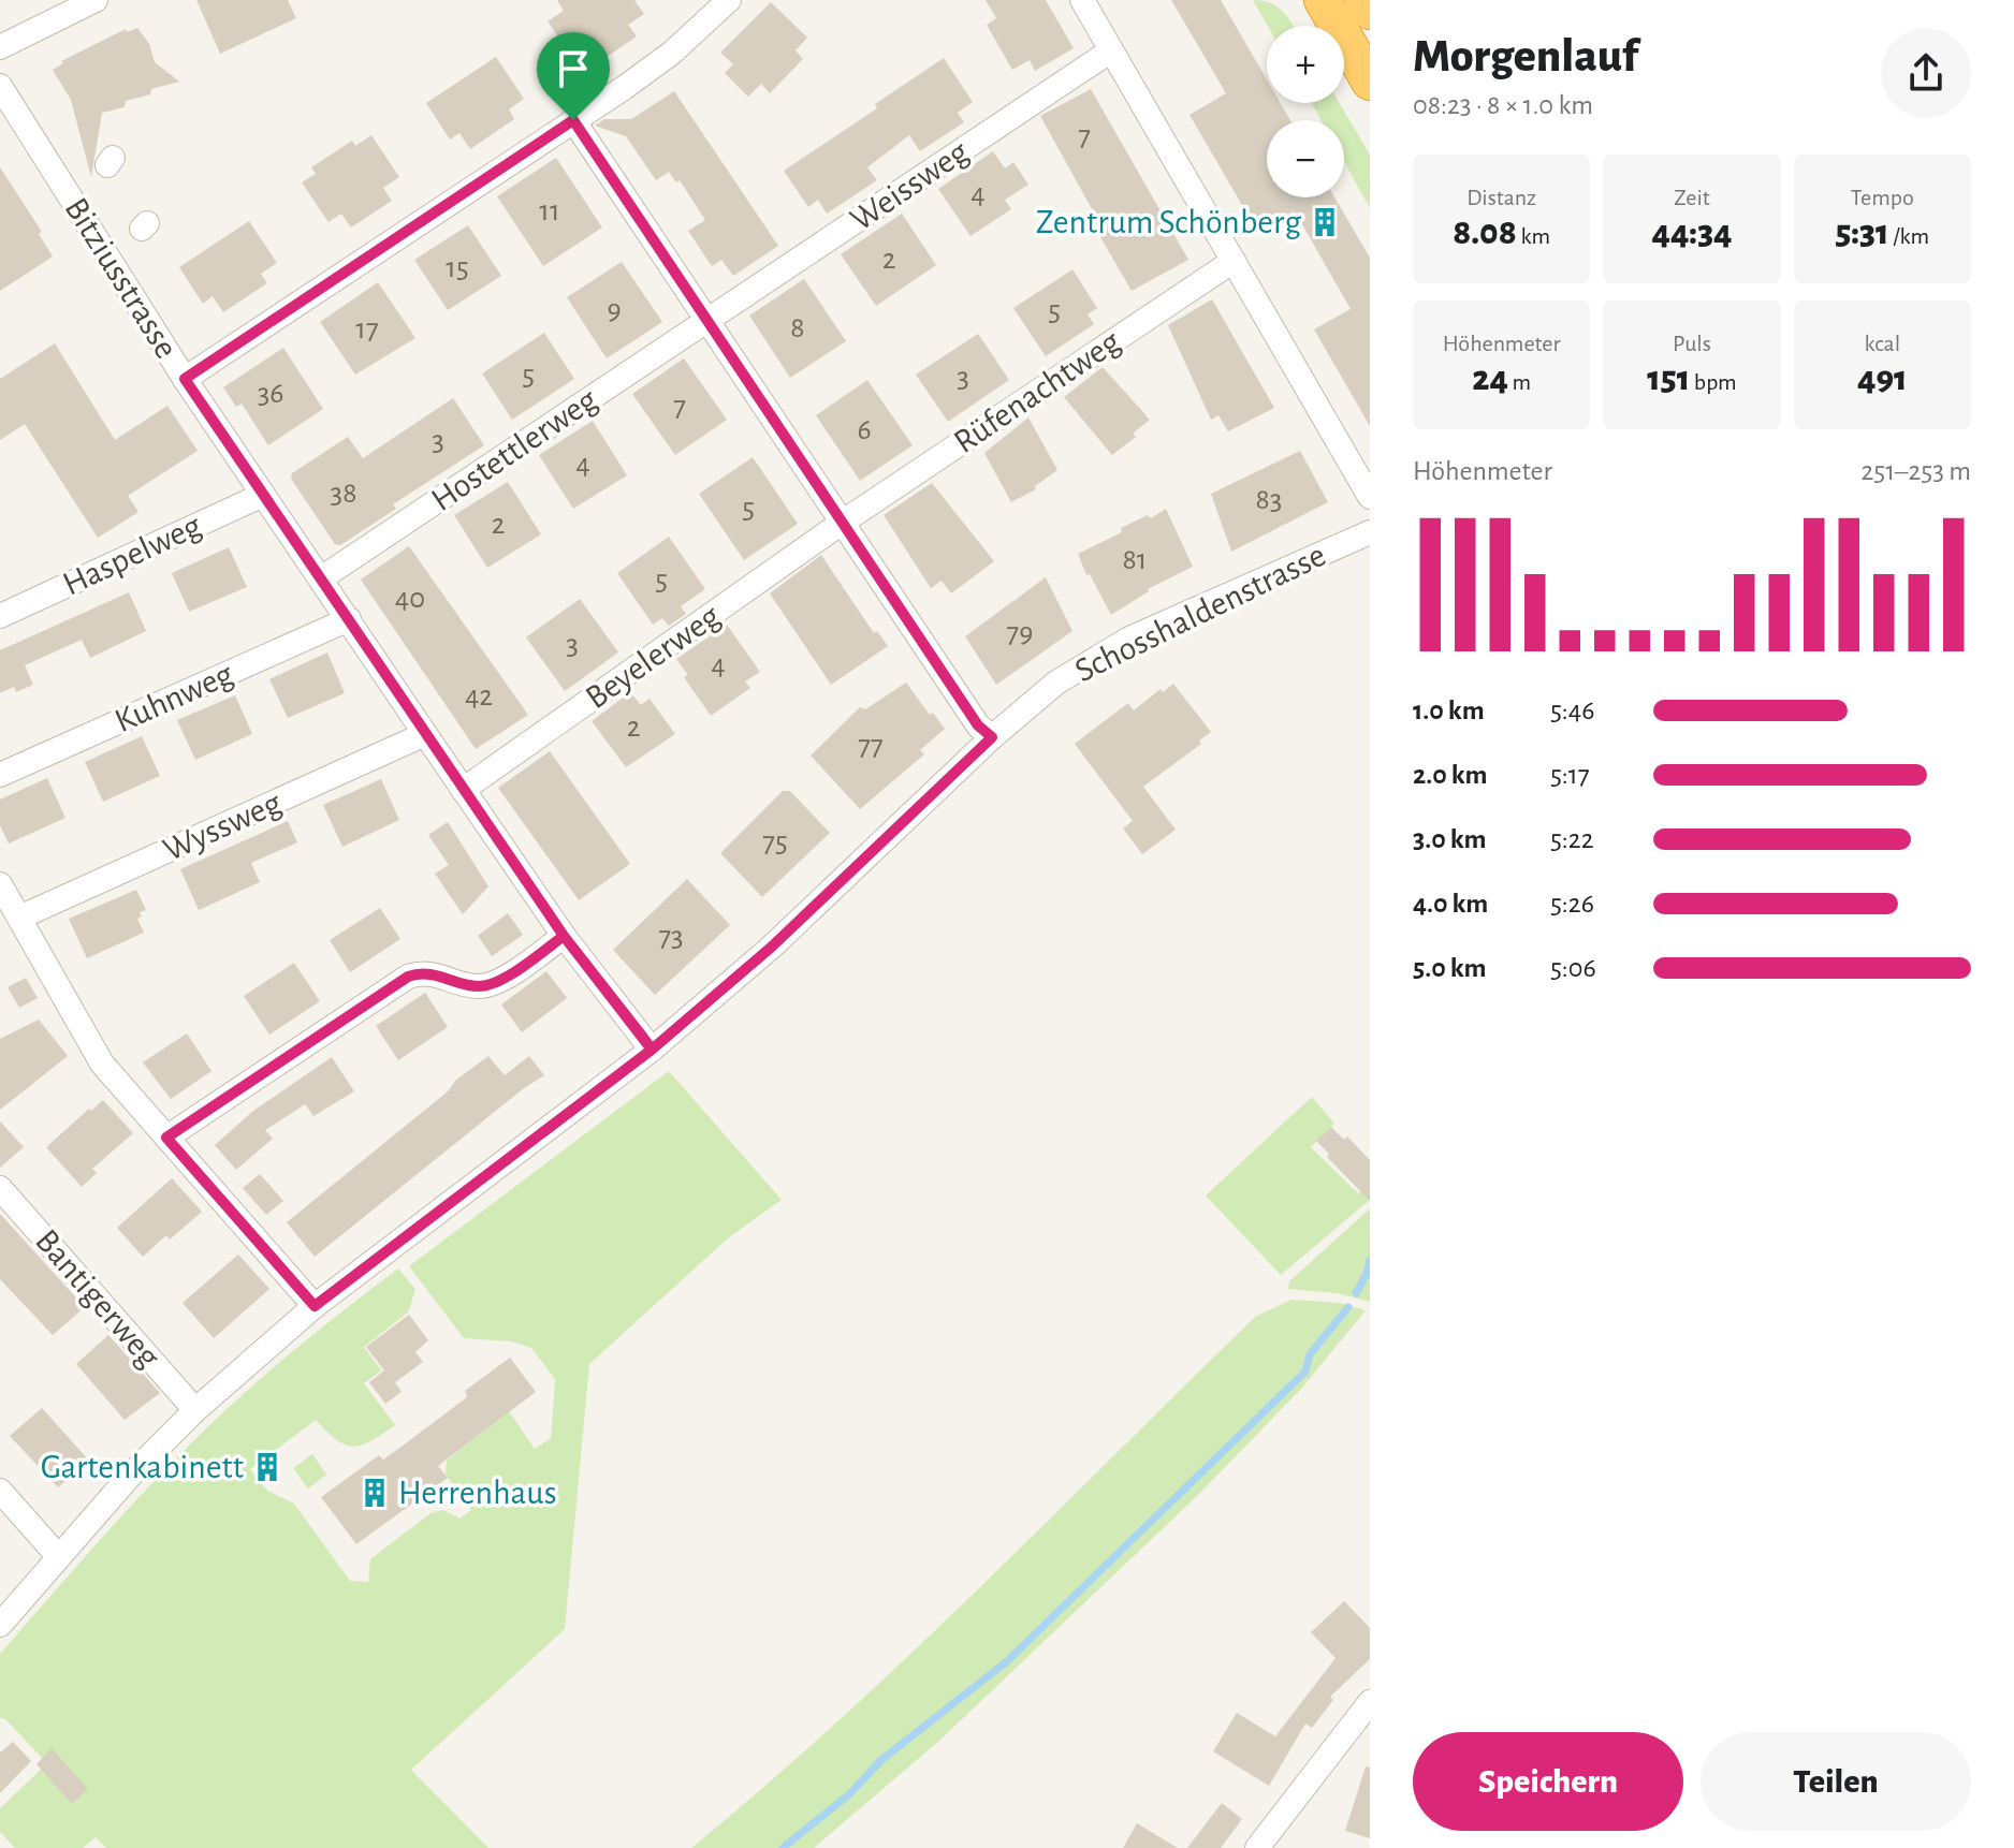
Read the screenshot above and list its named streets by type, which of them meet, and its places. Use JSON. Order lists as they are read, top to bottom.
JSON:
{
  "streets": {
    "street": [
      "Weissweg",
      "Bitziusstrasse",
      "Rüfenachtweg",
      "Hostettlerweg",
      "Haspelweg",
      "Schosshaldenstrasse",
      "Beyelerweg",
      "Kuhnweg",
      "Wyssweg",
      "Bantigerweg"
    ]
  },
  "crossings": [
    ["Weissweg", "Hostettlerweg"],
    ["Bitziusstrasse", "Hostettlerweg"],
    ["Bitziusstrasse", "Haspelweg"],
    ["Bitziusstrasse", "Schosshaldenstrasse"],
    ["Bitziusstrasse", "Beyelerweg"],
    ["Bitziusstrasse", "Kuhnweg"],
    ["Bitziusstrasse", "Wyssweg"],
    ["Rüfenachtweg", "Beyelerweg"],
    ["Schosshaldenstrasse", "Bantigerweg"]
  ],
  "places": {
    "building": ["Zentrum Schönberg", "Gartenkabinett", "Herrenhaus"]
  },
  "house_numbers": [
    "7",
    "4",
    "11",
    "2",
    "15",
    "9",
    "5",
    "8",
    "17",
    "5",
    "3",
    "36",
    "7",
    "6",
    "3",
    "4",
    "38",
    "83",
    "5",
    "2",
    "81",
    "5",
    "40",
    "79",
    "3",
    "4",
    "42",
    "2",
    "77",
    "75",
    "73"
  ],
  "page": {
    "heading": ["Morgenlauf", "08:23 · 8 × 1.0 km"],
    "map_buttons": ["+", "−"],
    "stats": [
      ["Distanz", "8.08 km"],
      ["Zeit", "44:34"],
      ["Tempo", "5:31 /km"],
      ["Höhenmeter", "24 m"],
      ["Puls", "151 bpm"],
      ["kcal", "491"]
    ],
    "chart": ["Höhenmeter", "251–253 m"],
    "list": [
      {
        "name": "1.0 km",
        "note": "5:46"
      },
      {
        "name": "2.0 km",
        "note": "5:17"
      },
      {
        "name": "3.0 km",
        "note": "5:22"
      },
      {
        "name": "4.0 km",
        "note": "5:26"
      },
      {
        "name": "5.0 km",
        "note": "5:06"
      }
    ],
    "buttons": ["Speichern", "Teilen"]
  }
}
